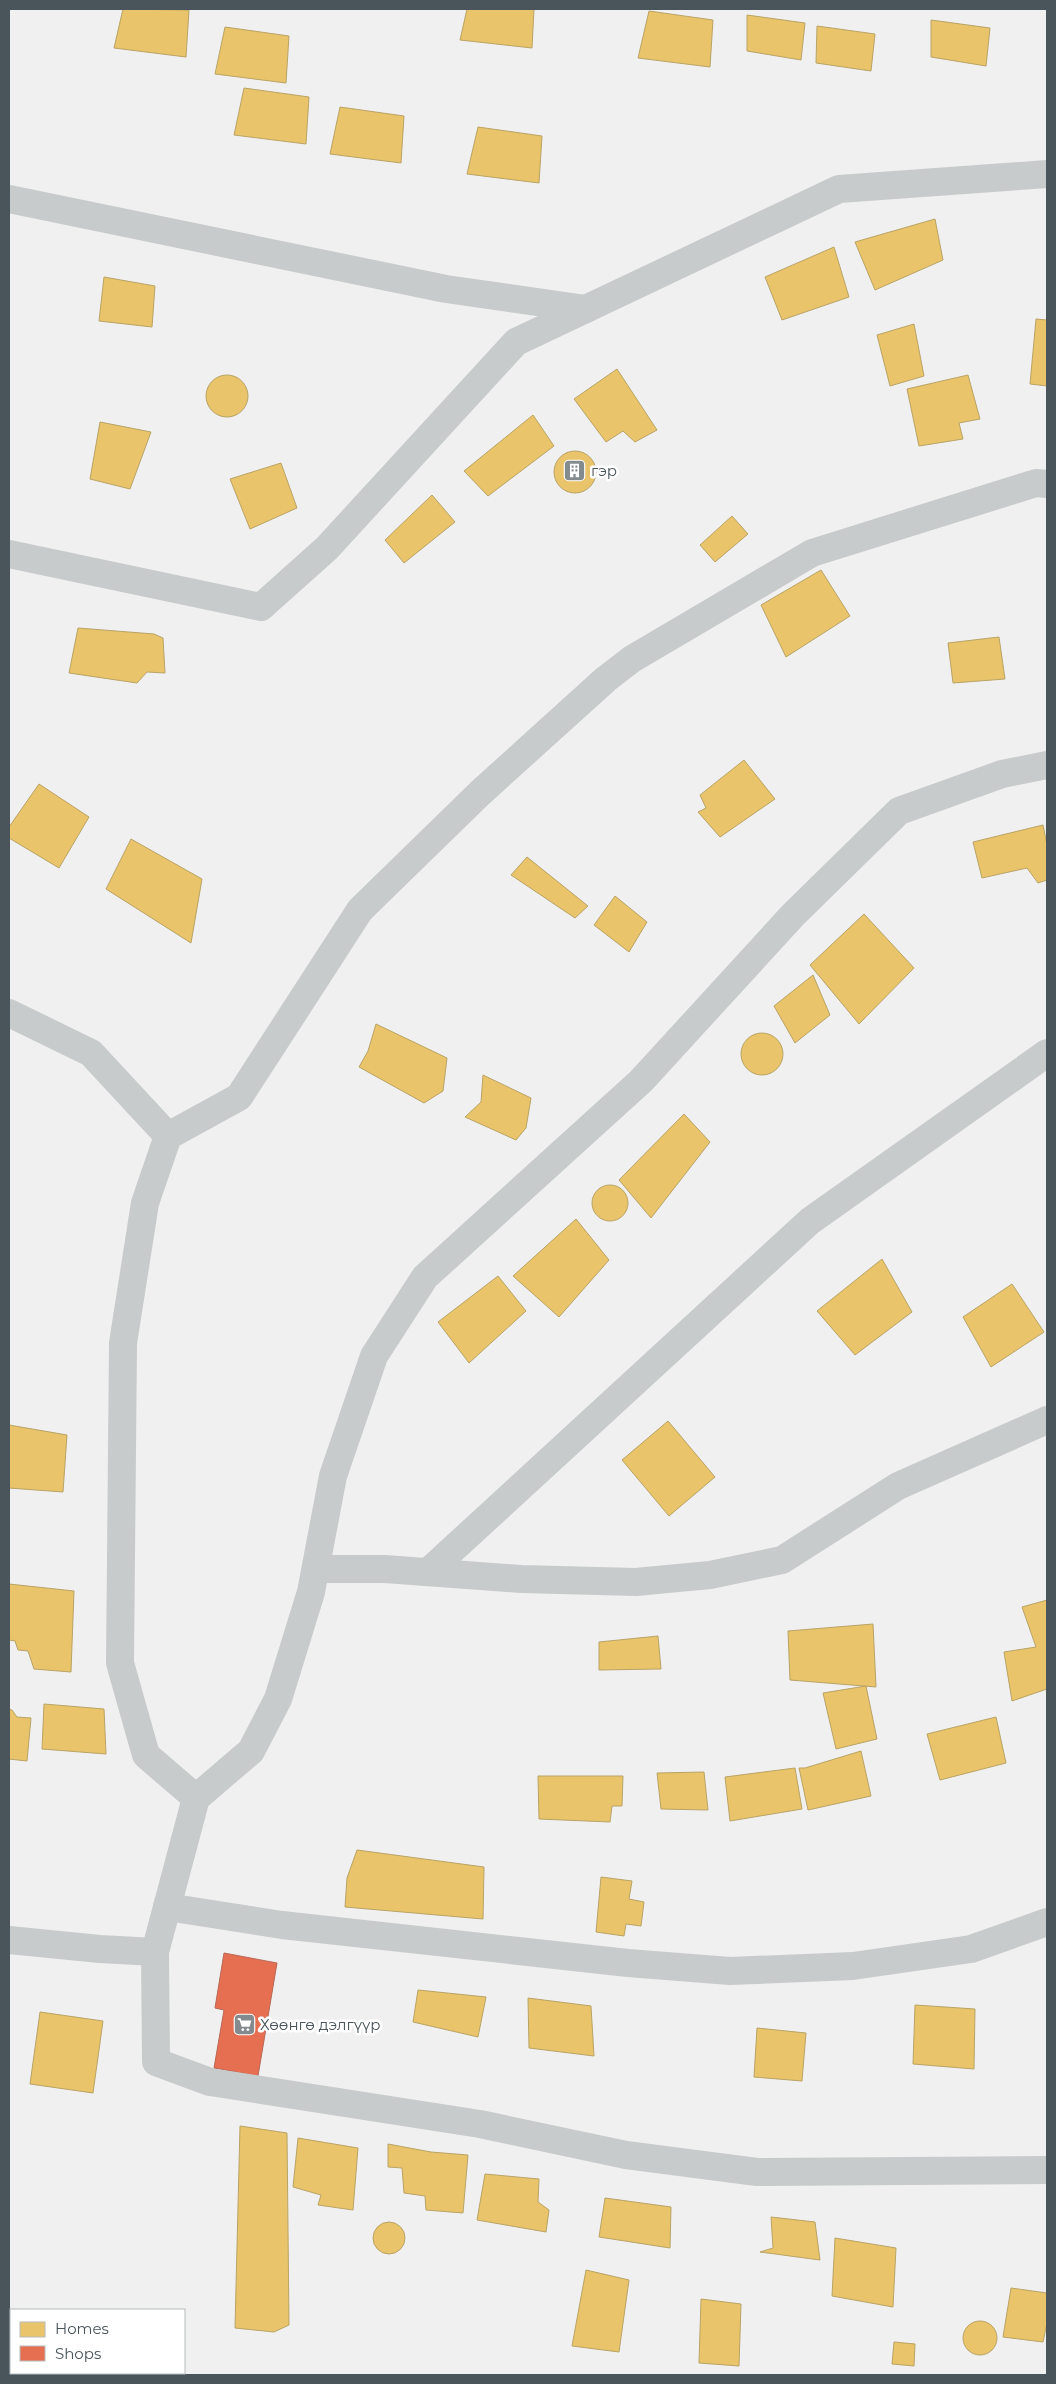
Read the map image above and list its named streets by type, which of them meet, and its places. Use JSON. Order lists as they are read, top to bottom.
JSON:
{
  "places": {
    "building": ["гэр"],
    "supermarket": ["Хөөнгө дэлгүүр"]
  },
  "legend": ["Homes", "Shops"]
}
